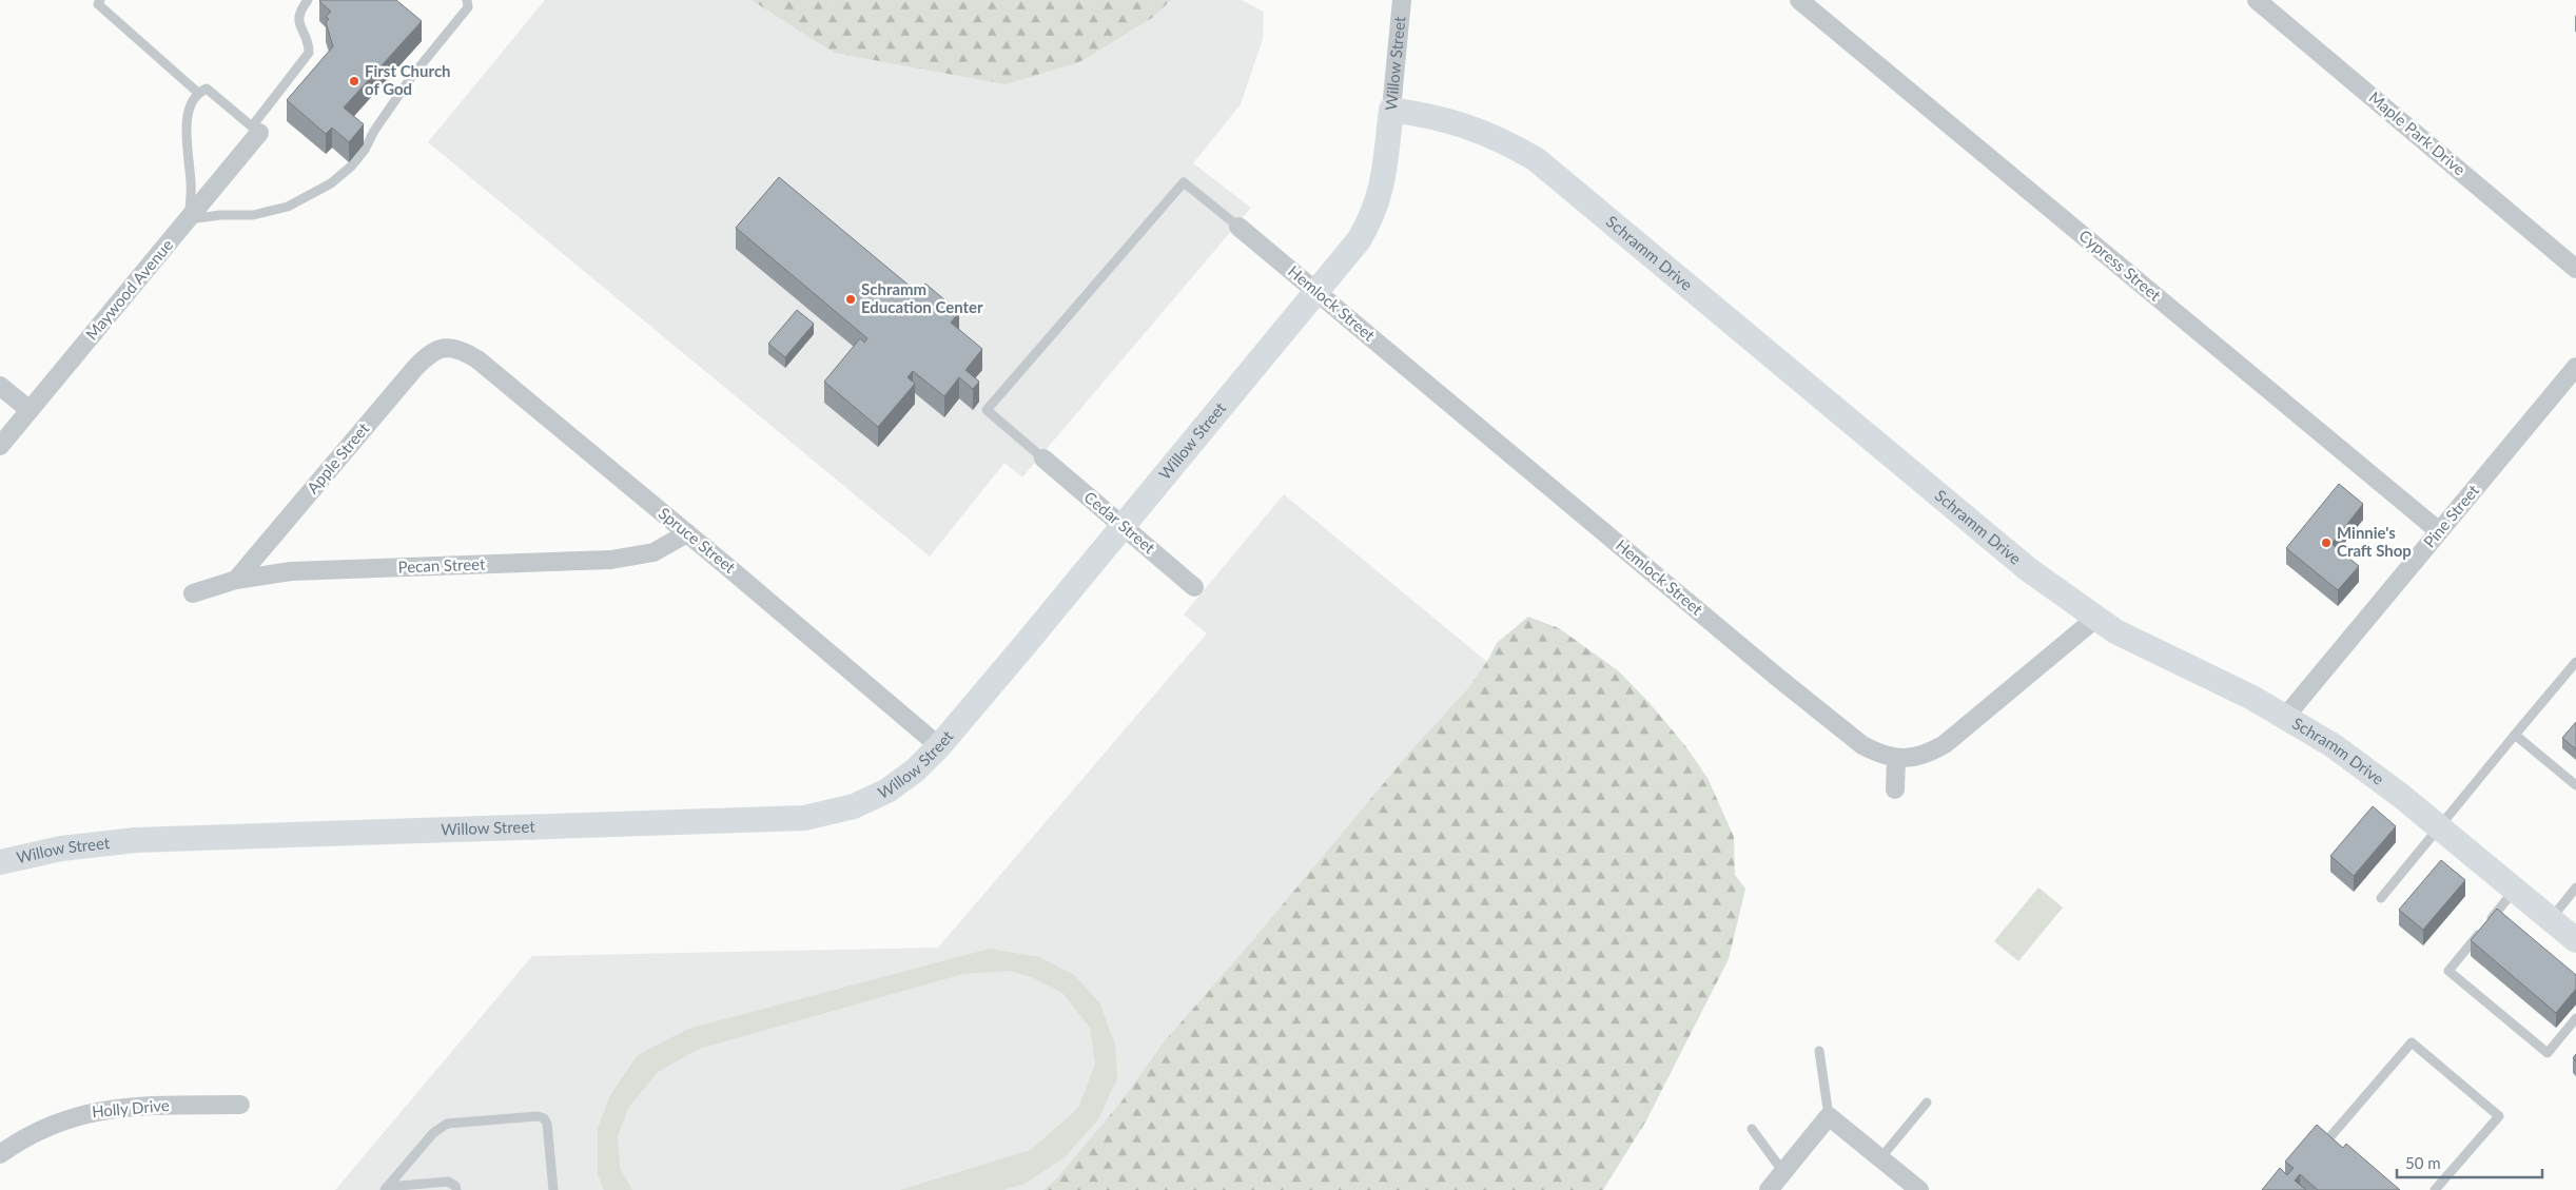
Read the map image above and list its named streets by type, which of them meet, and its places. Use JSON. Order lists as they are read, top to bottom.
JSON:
{
  "streets": {
    "street": [
      "Willow Street",
      "Maple Park Drive",
      "Schramm Drive",
      "Cypress Street",
      "Maywood Avenue",
      "Hemlock Street",
      "Apple Street",
      "Pine Street",
      "Cedar Street",
      "Spruce Street",
      "Pecan Street",
      "Holly Drive"
    ]
  },
  "crossings": [
    ["Willow Street", "Schramm Drive"],
    ["Willow Street", "Hemlock Street"],
    ["Willow Street", "Cedar Street"],
    ["Willow Street", "Spruce Street"],
    ["Schramm Drive", "Pine Street"],
    ["Cypress Street", "Pine Street"],
    ["Apple Street", "Spruce Street"],
    ["Apple Street", "Pecan Street"],
    ["Spruce Street", "Pecan Street"]
  ],
  "places": ["First Church of God", "Schramm Education Center", "Minnie's Craft Shop"],
  "scale_bar": "50 m"
}
